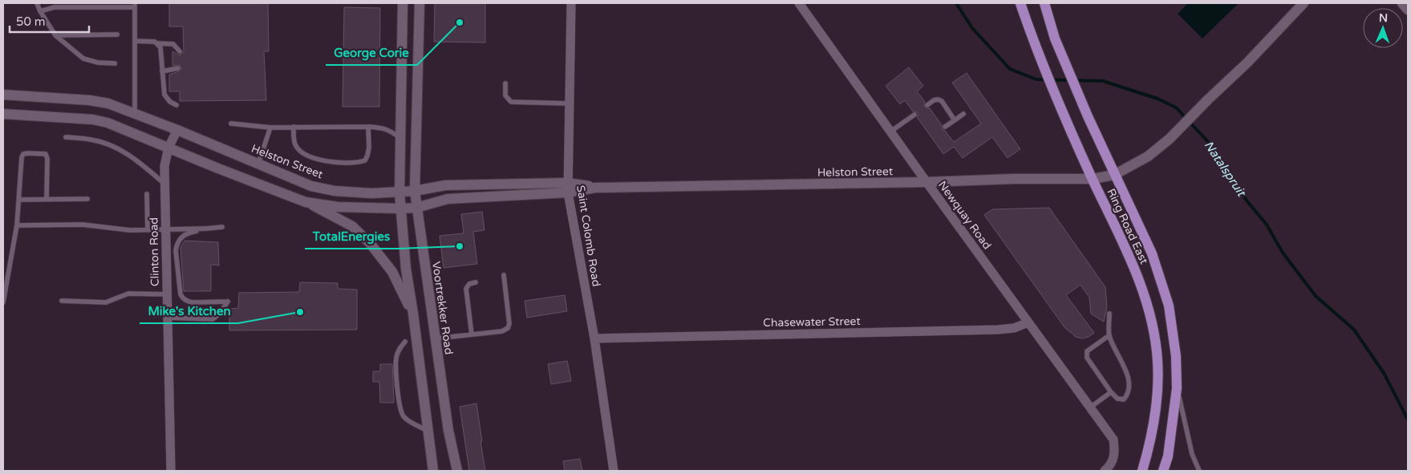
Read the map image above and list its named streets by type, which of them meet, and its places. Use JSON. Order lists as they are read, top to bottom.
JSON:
{
  "streets": {
    "main road": ["Ring Road East"],
    "street": [
      "Helston Street",
      "Newquay Road",
      "Saint Colomb Road",
      "Clinton Road",
      "Voortrekker Road",
      "Chasewater Street"
    ]
  },
  "crossings": [
    ["Helston Street", "Newquay Road"],
    ["Helston Street", "Ring Road East"],
    ["Helston Street", "Saint Colomb Road"],
    ["Helston Street", "Clinton Road"],
    ["Helston Street", "Voortrekker Road"],
    ["Newquay Road", "Chasewater Street"],
    ["Saint Colomb Road", "Chasewater Street"]
  ],
  "water": ["Natalspruit"],
  "places": ["George Corie", "TotalEnergies", "Mike's Kitchen"],
  "scale_bar": "50 m",
  "north": "top"
}
